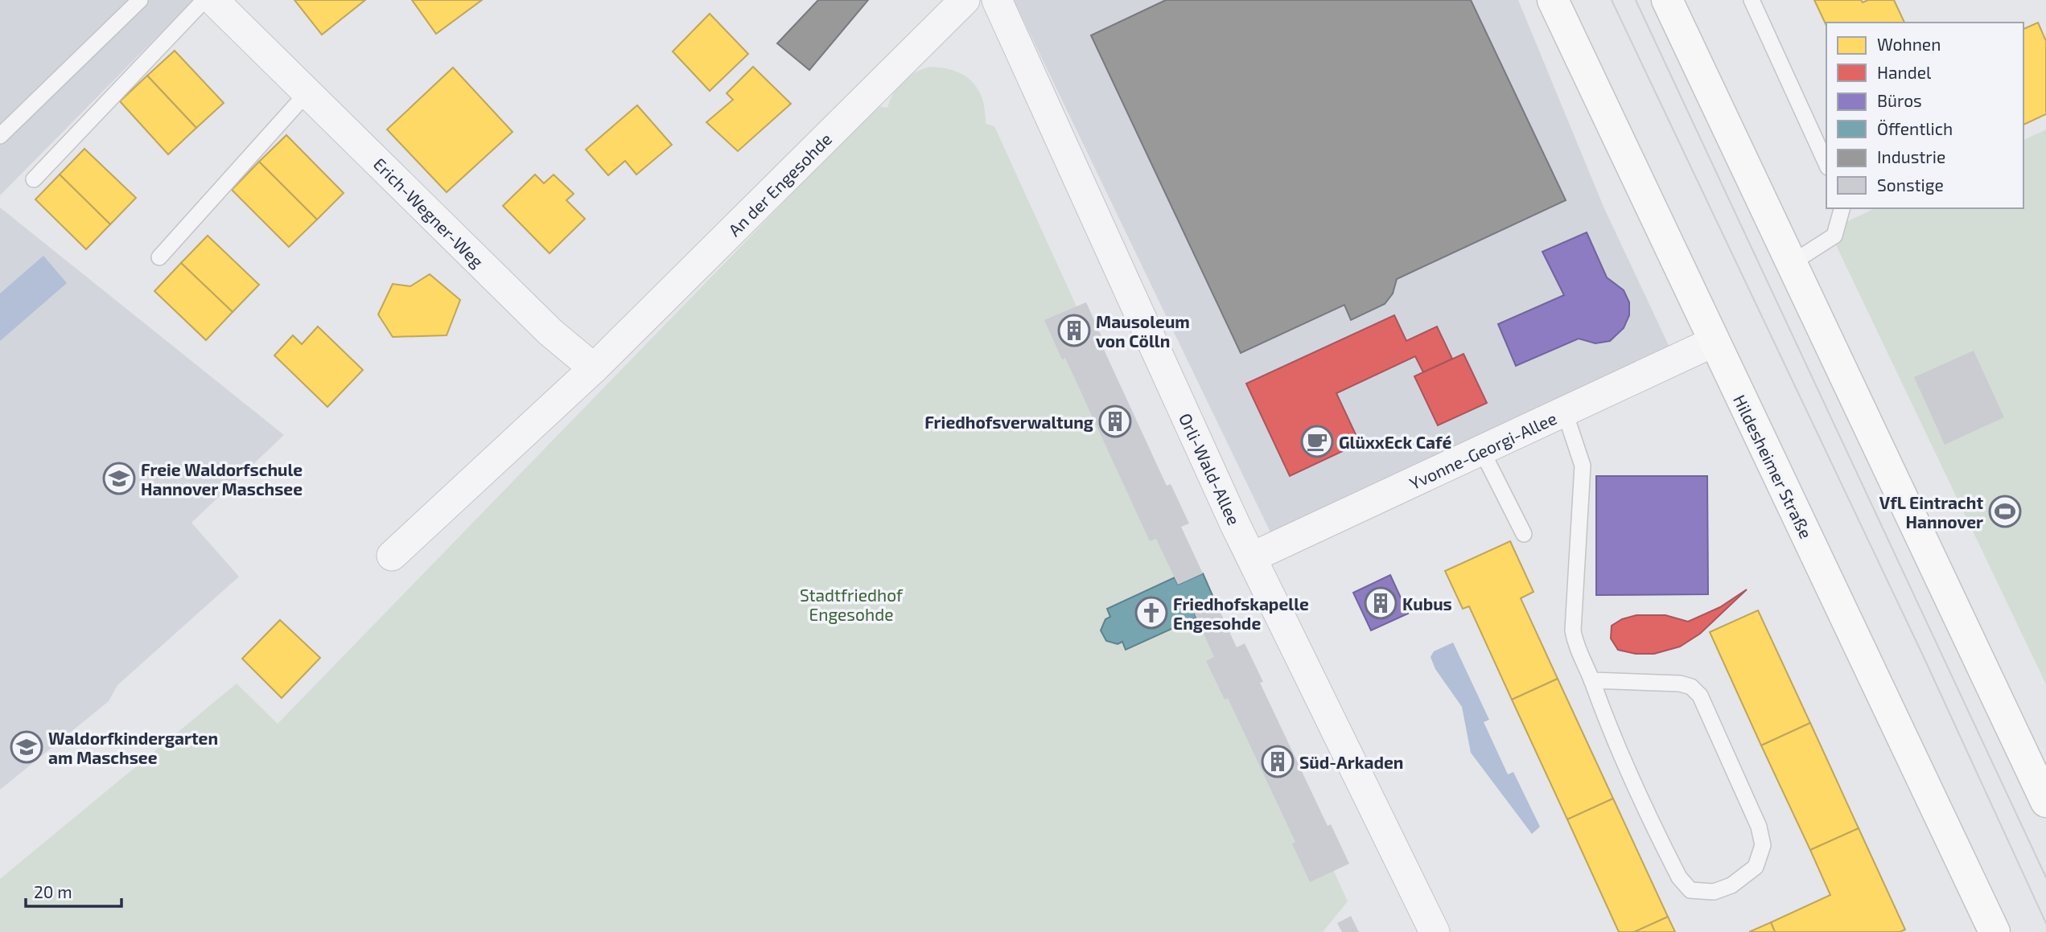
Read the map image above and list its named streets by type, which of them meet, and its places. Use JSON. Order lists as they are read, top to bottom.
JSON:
{
  "streets": {
    "main road": ["Hildesheimer Straße"],
    "street": [
      "An der Engesohde",
      "Erich-Wegner-Weg",
      "Yvonne-Georgi-Allee",
      "Orli-Wald-Allee"
    ]
  },
  "crossings": [
    ["An der Engesohde", "Erich-Wegner-Weg"],
    ["Yvonne-Georgi-Allee", "Hildesheimer Straße"],
    ["Yvonne-Georgi-Allee", "Orli-Wald-Allee"]
  ],
  "parks": ["Stadtfriedhof Engesohde"],
  "places": {
    "building": [
      "Mausoleum von Cölln",
      "Friedhofsverwaltung",
      "Kubus",
      "Süd-Arkaden"
    ],
    "cafe": ["GlüxxEck Café"],
    "school or university": ["Freie Waldorfschule Hannover Maschsee", "Waldorfkindergarten am Maschsee"],
    "sports": ["VfL Eintracht Hannover"],
    "church": ["Friedhofskapelle Engesohde"]
  },
  "legend": [
    "Wohnen",
    "Handel",
    "Büros",
    "Öffentlich",
    "Industrie",
    "Sonstige"
  ],
  "scale_bar": "20 m"
}
